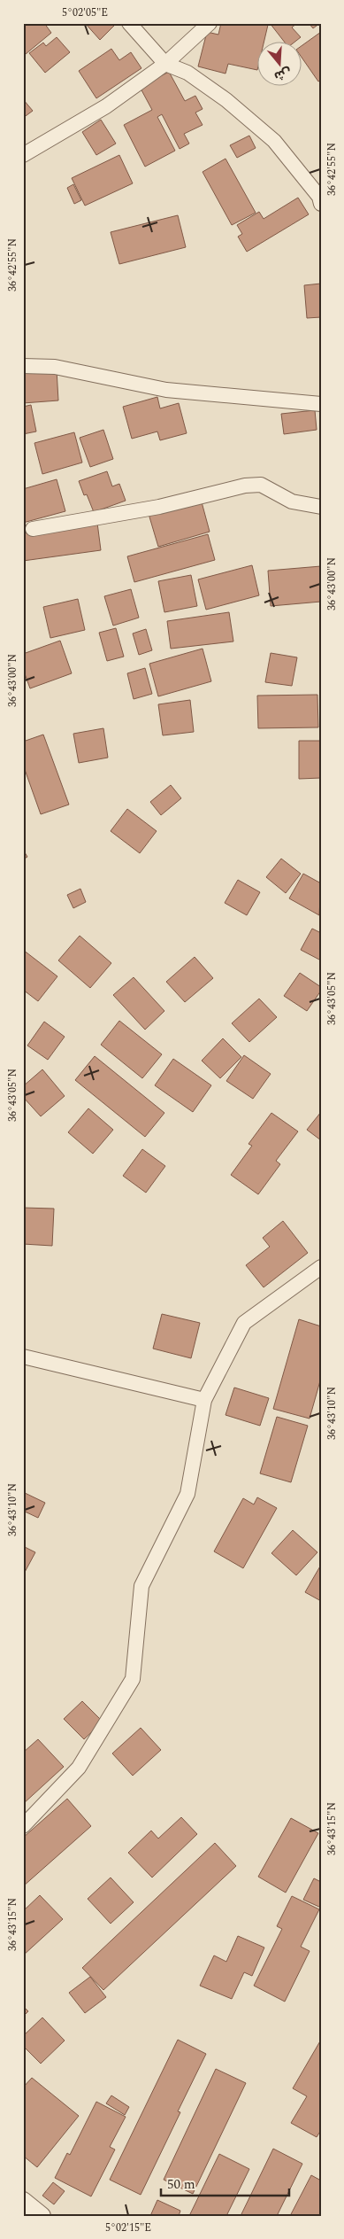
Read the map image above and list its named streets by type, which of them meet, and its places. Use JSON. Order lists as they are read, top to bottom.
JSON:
{
  "scale_bar": "50 m",
  "north": "bottom",
  "coordinates": [
    "5°02'05\"E",
    "36°42'55\"N",
    "36°43'00\"N",
    "36°43'05\"N",
    "36°43'10\"N",
    "36°43'15\"N",
    "5°02'15\"E"
  ]
}
